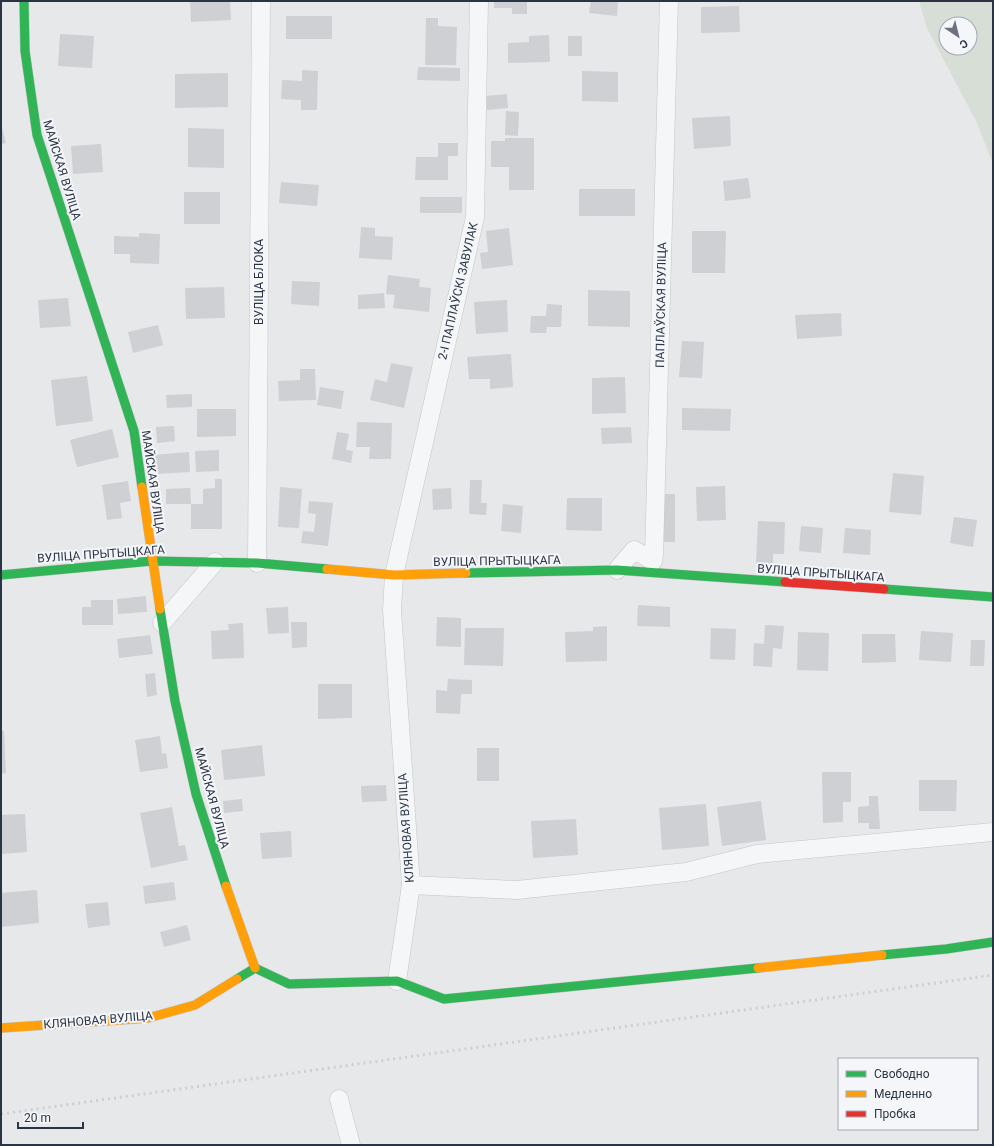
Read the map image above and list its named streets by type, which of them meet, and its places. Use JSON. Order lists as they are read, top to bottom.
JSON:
{
  "streets": {
    "street": [
      "МАЙСКАЯ ВУЛІЦА",
      "ВУЛІЦА БЛОКА",
      "2-І ПАПЛАЎСКІ ЗАВУЛАК",
      "ПАПЛАЎСКАЯ ВУЛІЦА",
      "ВУЛІЦА ПРЫТЫЦКАГА",
      "КЛЯНОВАЯ ВУЛІЦА"
    ]
  },
  "crossings": [
    ["МАЙСКАЯ ВУЛІЦА", "ВУЛІЦА ПРЫТЫЦКАГА"],
    ["МАЙСКАЯ ВУЛІЦА", "КЛЯНОВАЯ ВУЛІЦА"],
    ["ВУЛІЦА БЛОКА", "ВУЛІЦА ПРЫТЫЦКАГА"],
    ["2-І ПАПЛАЎСКІ ЗАВУЛАК", "ВУЛІЦА ПРЫТЫЦКАГА"],
    ["2-І ПАПЛАЎСКІ ЗАВУЛАК", "КЛЯНОВАЯ ВУЛІЦА"],
    ["ПАПЛАЎСКАЯ ВУЛІЦА", "ВУЛІЦА ПРЫТЫЦКАГА"],
    ["ВУЛІЦА ПРЫТЫЦКАГА", "КЛЯНОВАЯ ВУЛІЦА"]
  ],
  "legend": ["Свободно", "Медленно", "Пробка"],
  "scale_bar": "20 m",
  "north": "bottom right"
}
